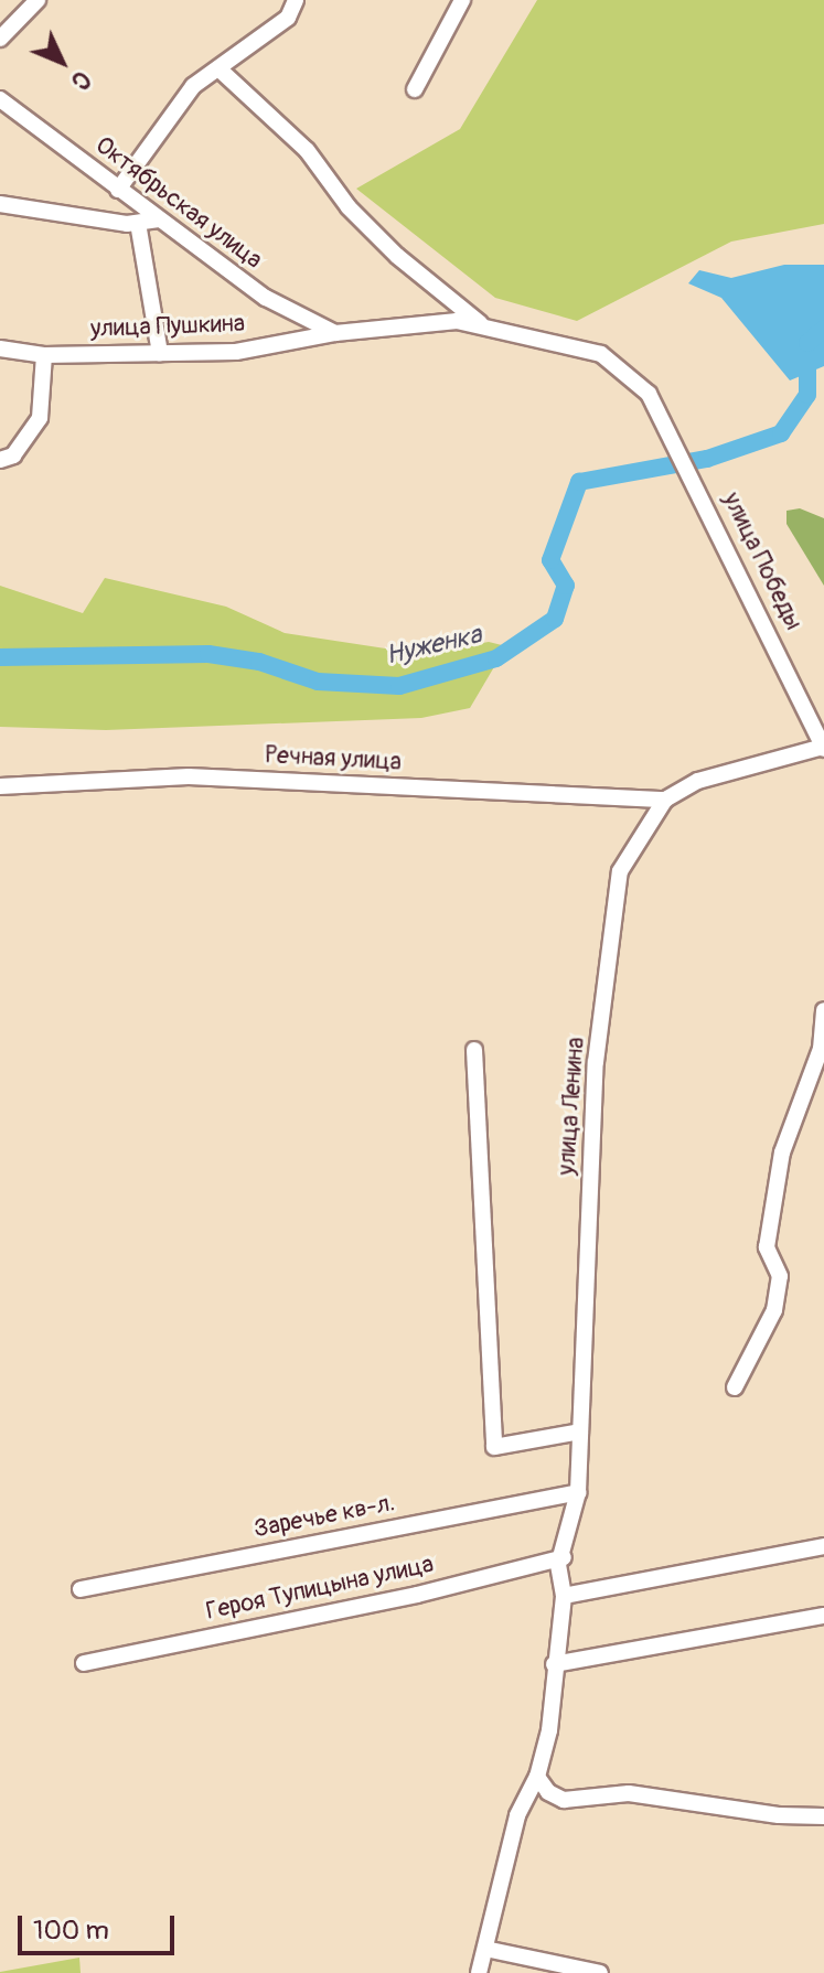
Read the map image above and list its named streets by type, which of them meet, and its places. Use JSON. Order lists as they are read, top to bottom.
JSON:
{
  "streets": {
    "street": [
      "Октябрьская улица",
      "улица Пушкина",
      "улица Победы",
      "Речная улица",
      "улица Ленина",
      "Заречье кв-л.",
      "Героя Тупицына улица"
    ]
  },
  "crossings": [
    ["Октябрьская улица", "улица Пушкина"],
    ["улица Пушкина", "улица Победы"],
    ["Речная улица", "улица Ленина"],
    ["улица Ленина", "Заречье кв-л."],
    ["улица Ленина", "Героя Тупицына улица"]
  ],
  "water": ["Нуженка"],
  "scale_bar": "100 m",
  "north": "bottom right"
}
